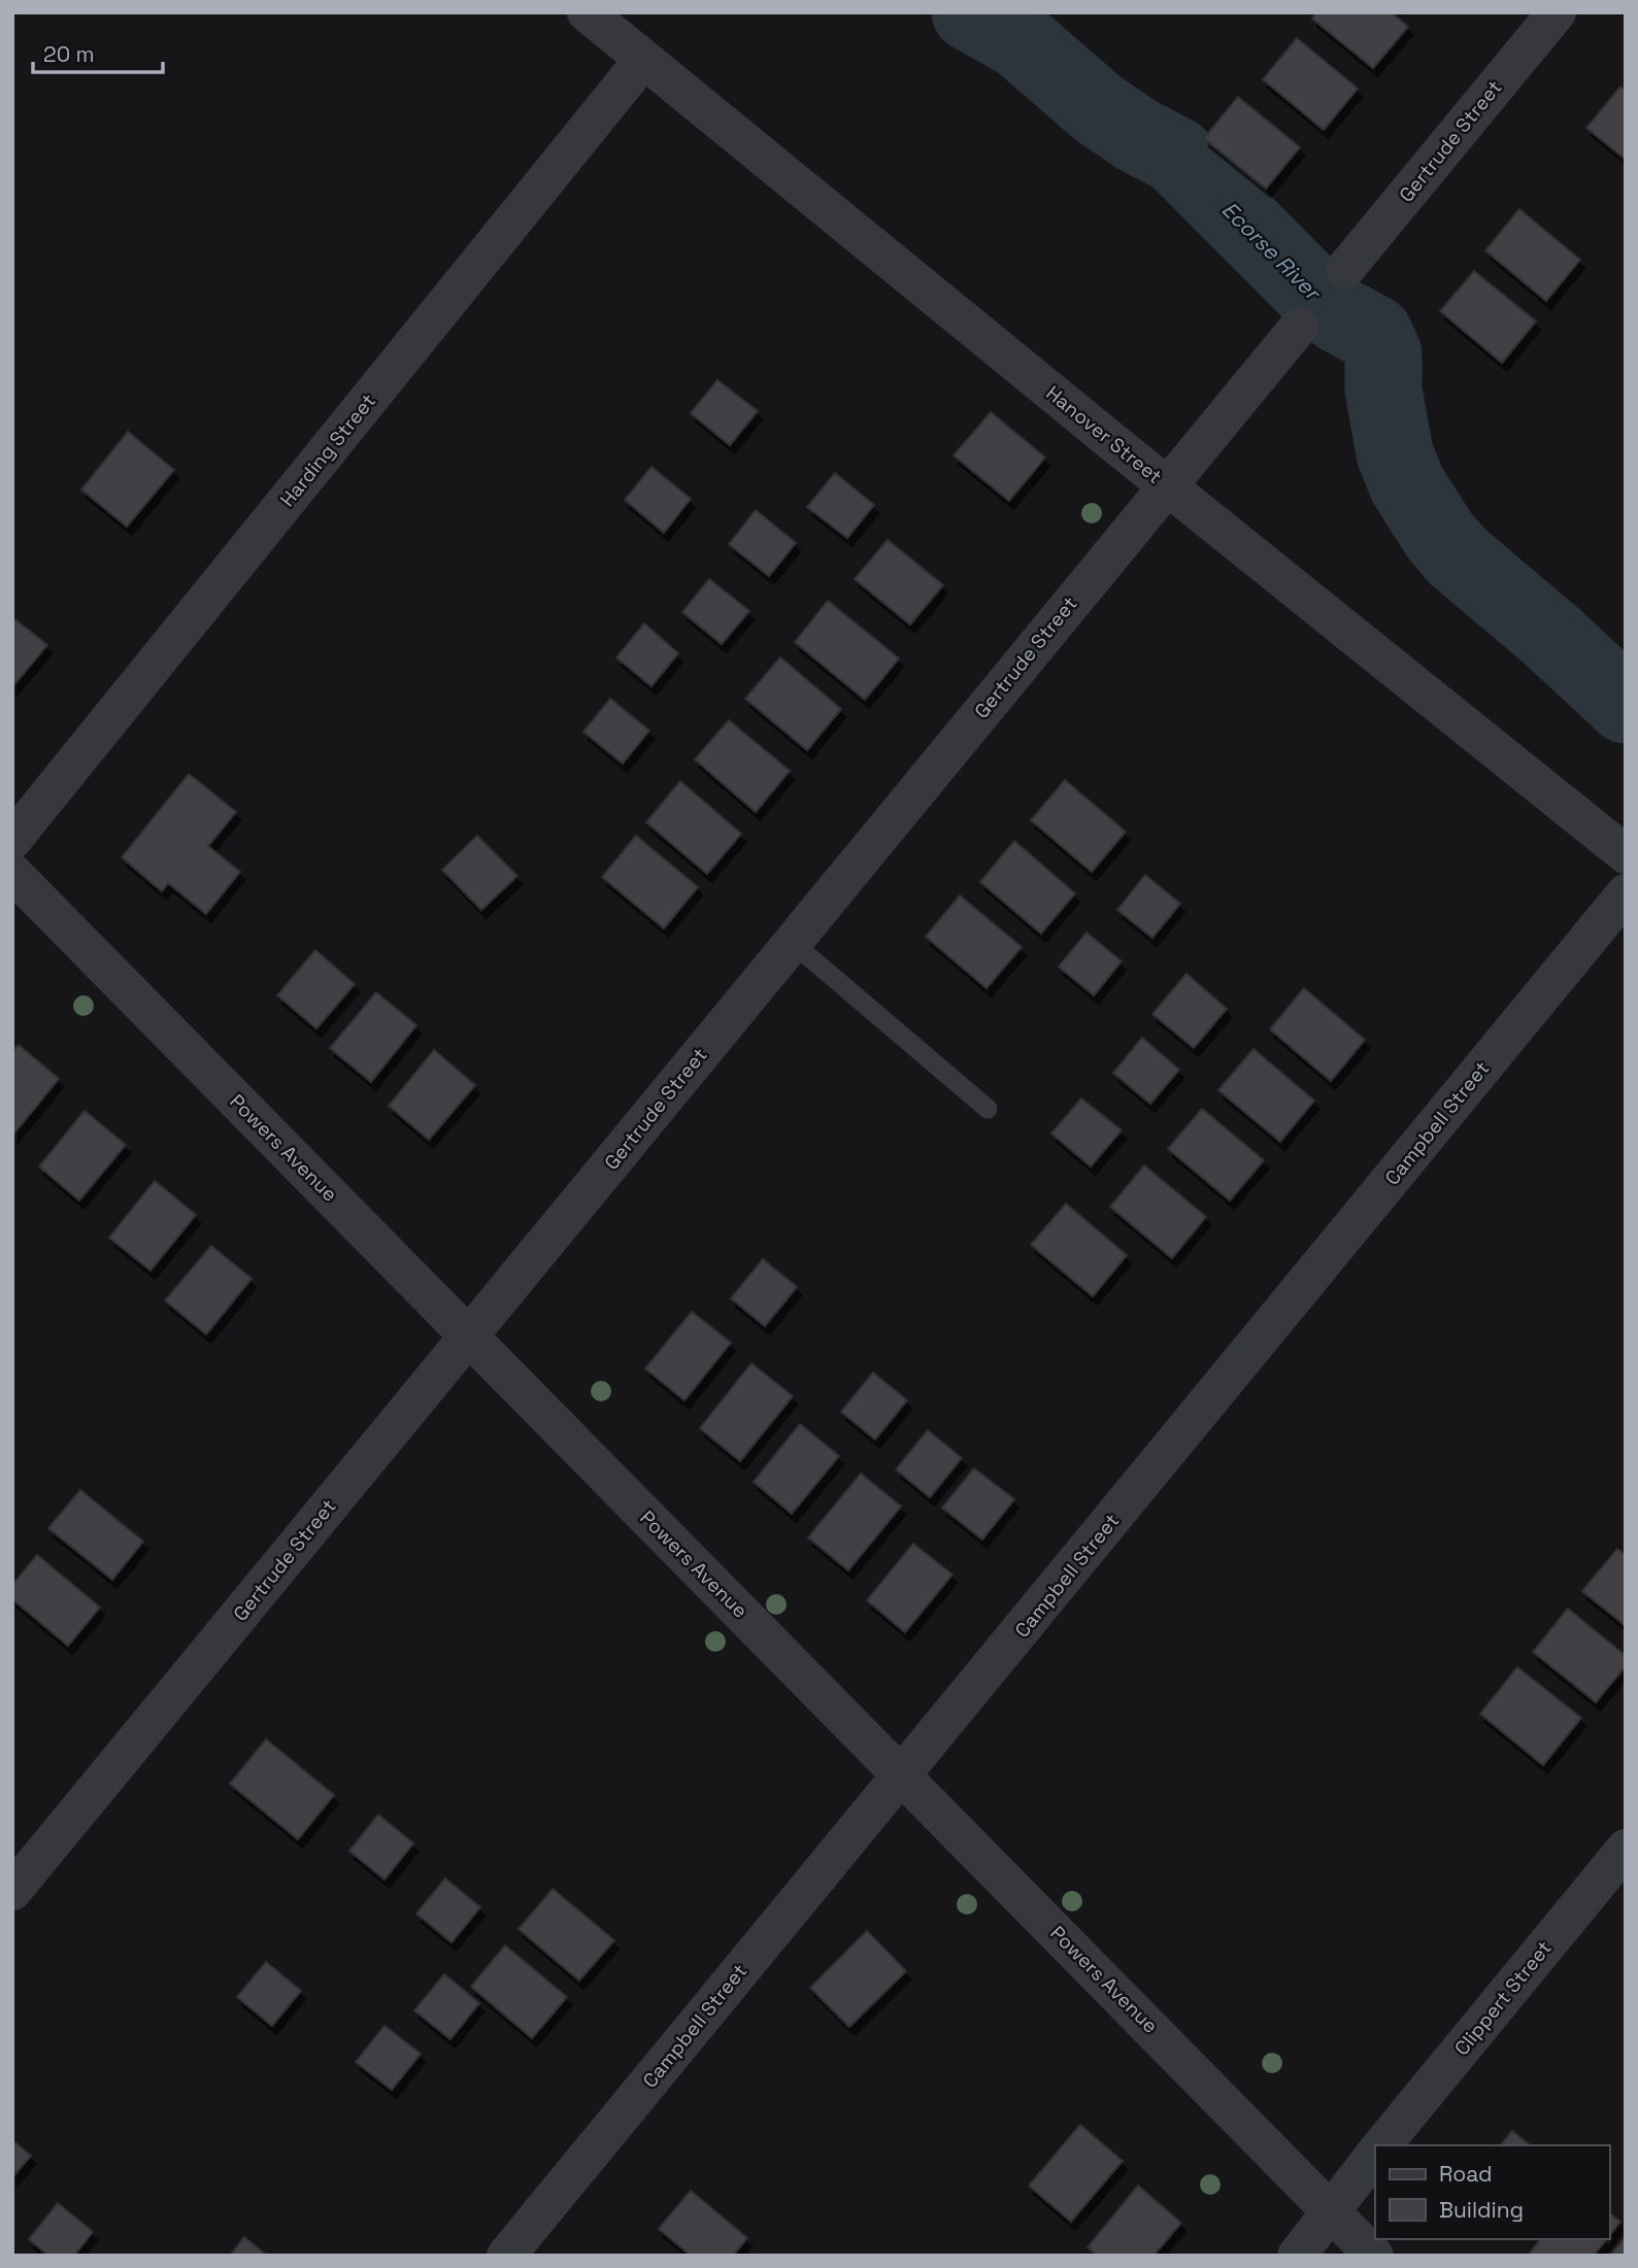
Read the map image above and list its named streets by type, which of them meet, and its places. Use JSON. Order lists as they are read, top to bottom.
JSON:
{
  "streets": {
    "street": [
      "Gertrude Street",
      "Hanover Street",
      "Harding Street",
      "Campbell Street",
      "Powers Avenue",
      "Clippert Street"
    ]
  },
  "crossings": [
    ["Gertrude Street", "Hanover Street"],
    ["Gertrude Street", "Powers Avenue"],
    ["Hanover Street", "Harding Street"],
    ["Campbell Street", "Powers Avenue"]
  ],
  "water": ["Ecorse River"],
  "legend": ["Road", "Building"],
  "scale_bar": "20 m"
}
